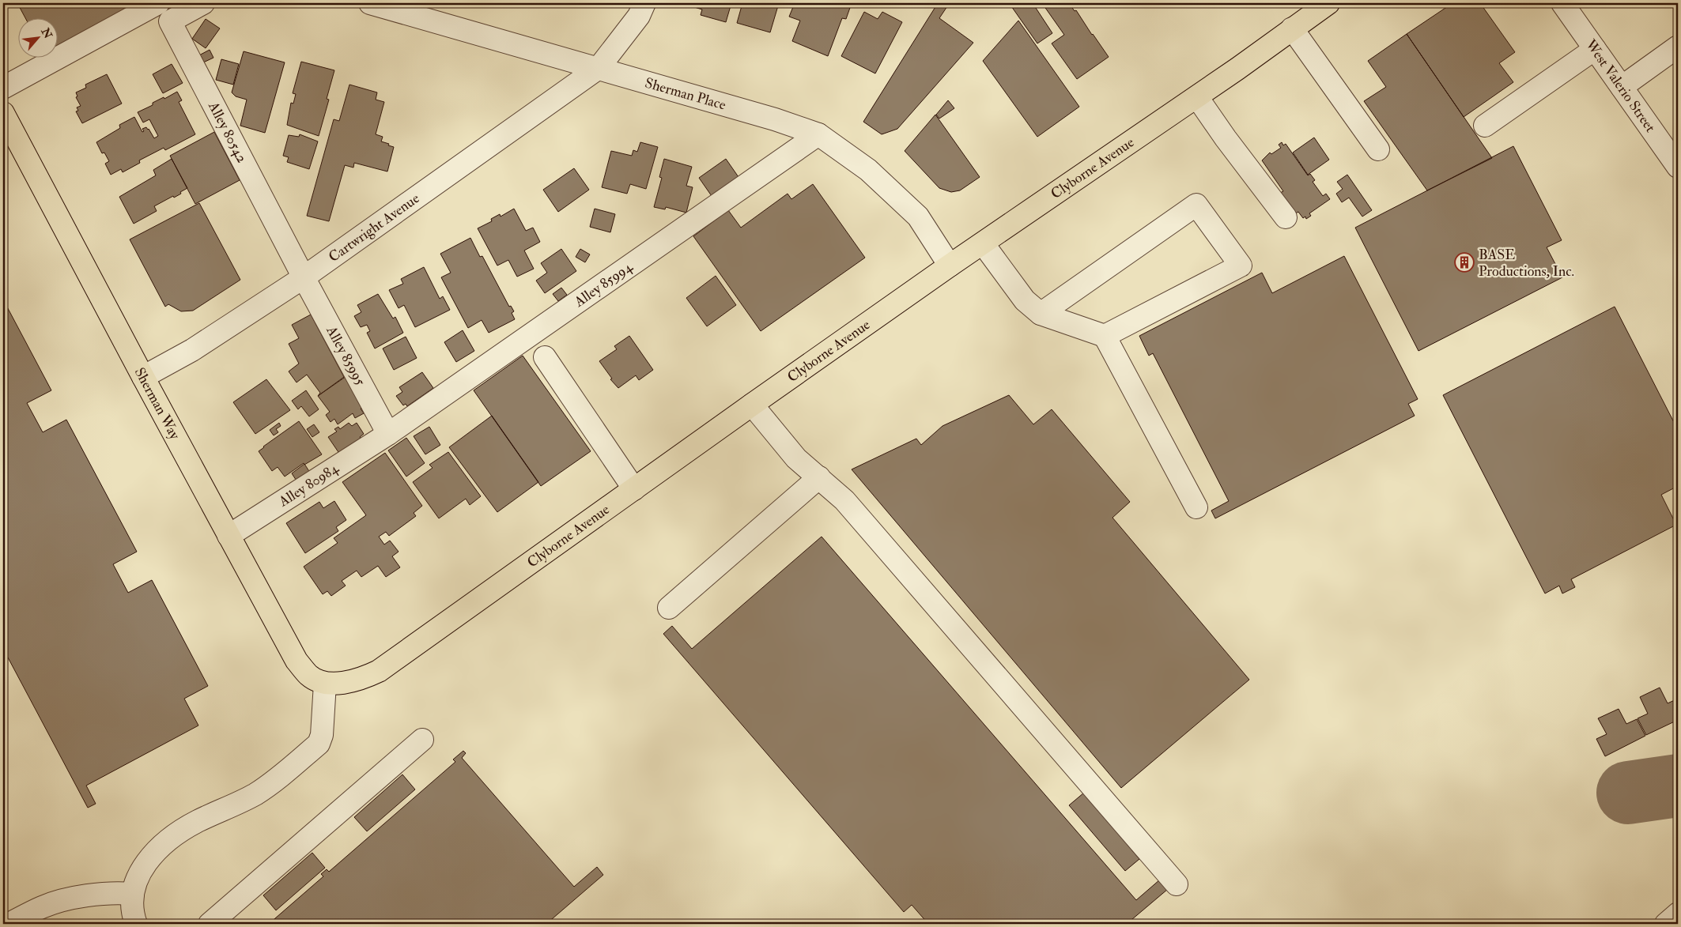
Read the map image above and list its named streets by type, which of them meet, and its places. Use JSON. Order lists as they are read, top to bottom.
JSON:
{
  "streets": {
    "main road": ["Clyborne Avenue", "Sherman Way"],
    "street": [
      "West Valerio Street",
      "Sherman Place",
      "Alley 80542",
      "Cartwright Avenue",
      "Alley 85994",
      "Alley 85995",
      "Alley 80984"
    ]
  },
  "crossings": [
    ["Sherman Place", "Clyborne Avenue"],
    ["Sherman Place", "Cartwright Avenue"],
    ["Sherman Place", "Alley 85994"],
    ["Alley 80542", "Cartwright Avenue"],
    ["Alley 80542", "Alley 85995"],
    ["Clyborne Avenue", "Sherman Way"],
    ["Cartwright Avenue", "Alley 85995"],
    ["Cartwright Avenue", "Sherman Way"],
    ["Alley 85994", "Alley 85995"],
    ["Alley 85994", "Alley 80984"],
    ["Alley 85995", "Alley 80984"],
    ["Sherman Way", "Alley 80984"]
  ],
  "places": {
    "building": ["BASE Productions, Inc."]
  },
  "north": "top right"
}
